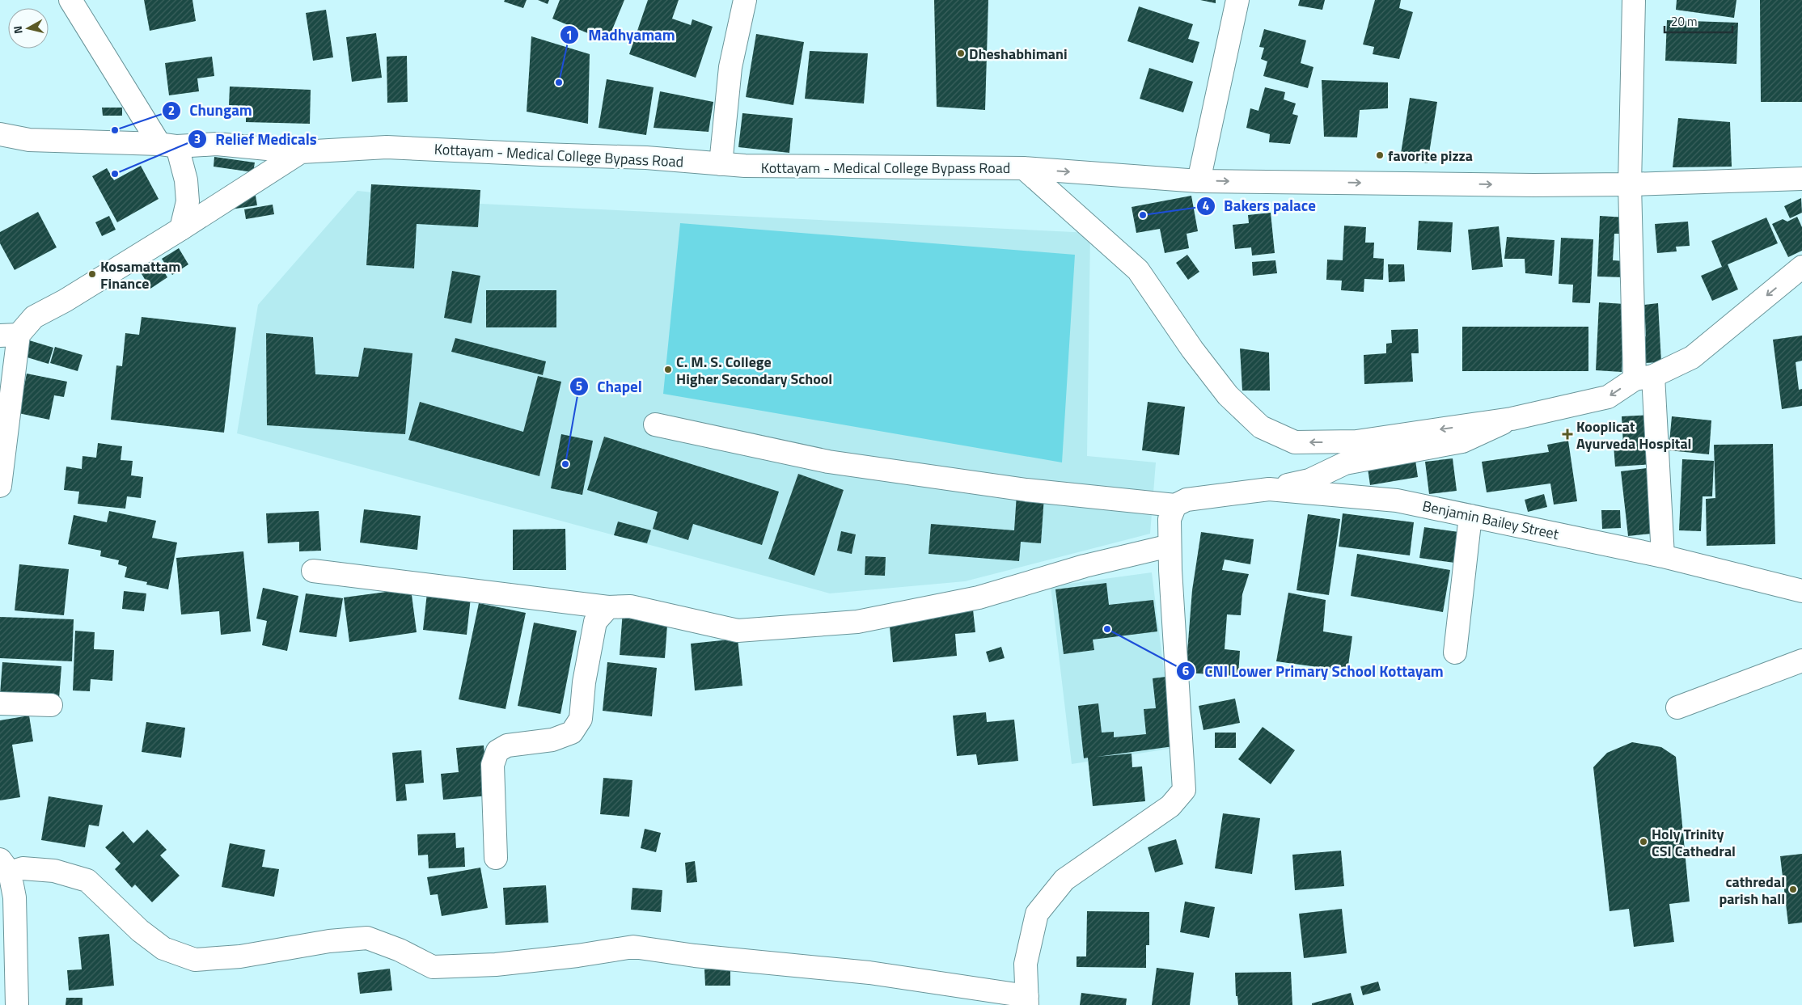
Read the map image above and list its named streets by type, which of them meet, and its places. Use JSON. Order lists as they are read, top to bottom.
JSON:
{
  "streets": {
    "street": ["Kottayam - Medical College Bypass Road", "Benjamin Bailey Street"]
  },
  "places": {
    "other": [
      "Dheshabhimani",
      "Madhyamam",
      "Chungam",
      "favorite pizza",
      "Relief Medicals",
      "Bakers palace",
      "Kosamattam Finance",
      "C. M. S. College Higher Secondary School",
      "Chapel",
      "CNI Lower Primary School Kottayam",
      "Holy Trinity CSI Cathedral",
      "cathredal parish hall"
    ],
    "health": ["Kooplicat Ayurveda Hospital"]
  },
  "scale_bar": "20 m",
  "north": "left"
}
